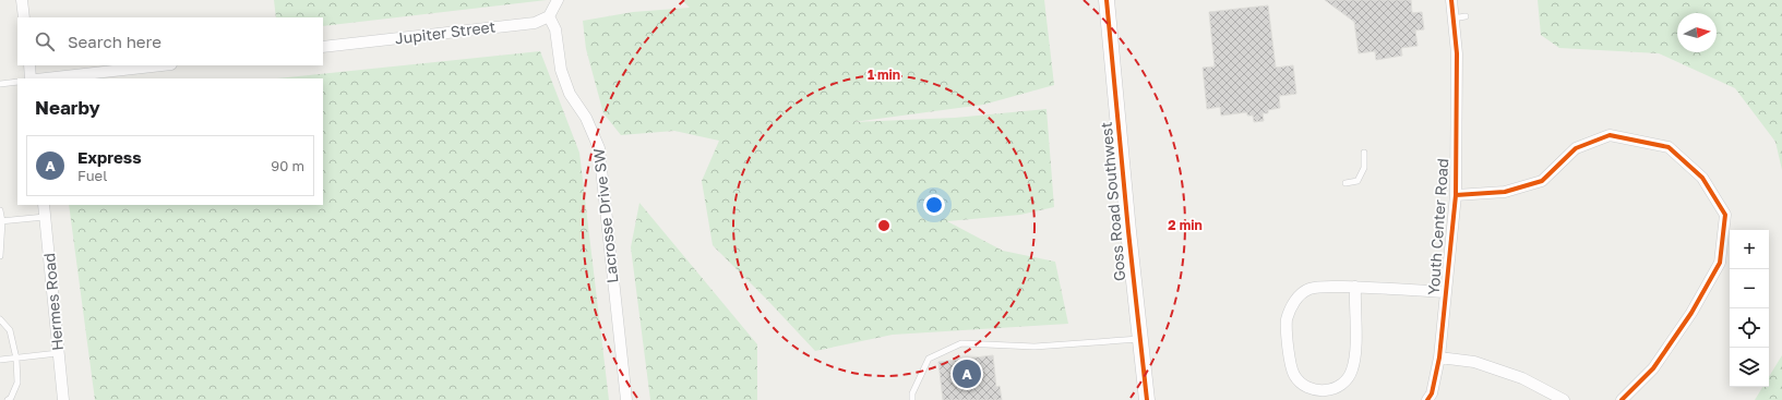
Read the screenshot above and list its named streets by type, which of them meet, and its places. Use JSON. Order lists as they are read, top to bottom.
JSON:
{
  "streets": {
    "street": [
      "Jupiter Street",
      "Goss Road Southwest",
      "Lacrosse Drive SW",
      "Youth Center Road",
      "Hermes Road"
    ]
  },
  "crossings": [
    ["Jupiter Street", "Lacrosse Drive SW"]
  ],
  "north": "right",
  "page": {
    "search": "Search here",
    "heading": "Nearby",
    "list": [
      {
        "mark": "A",
        "name": "Express",
        "note": "Fuel",
        "value": "90 m"
      }
    ],
    "map_buttons": ["+", "−"],
    "pins": "A"
  },
  "rings": ["1 min", "2 min"]
}
